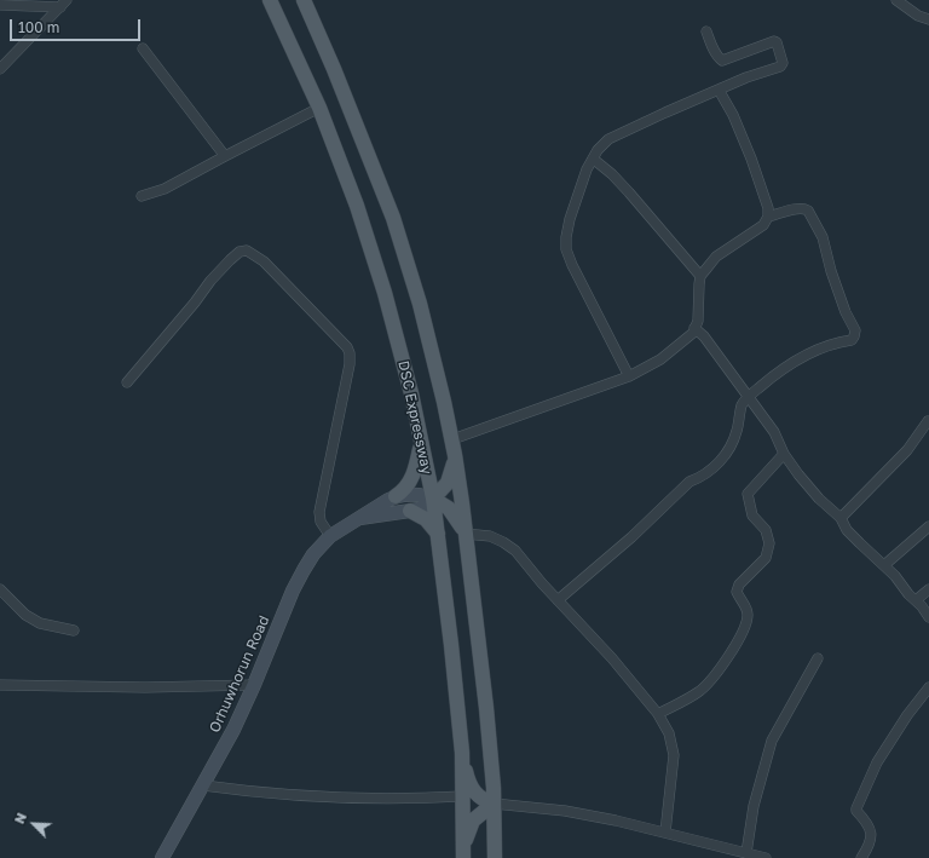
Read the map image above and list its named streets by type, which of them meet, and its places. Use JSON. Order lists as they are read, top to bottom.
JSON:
{
  "streets": {
    "main road": ["DSC Expressway"],
    "street": ["Orhuwhorun Road"]
  },
  "scale_bar": "100 m",
  "north": "top left"
}
